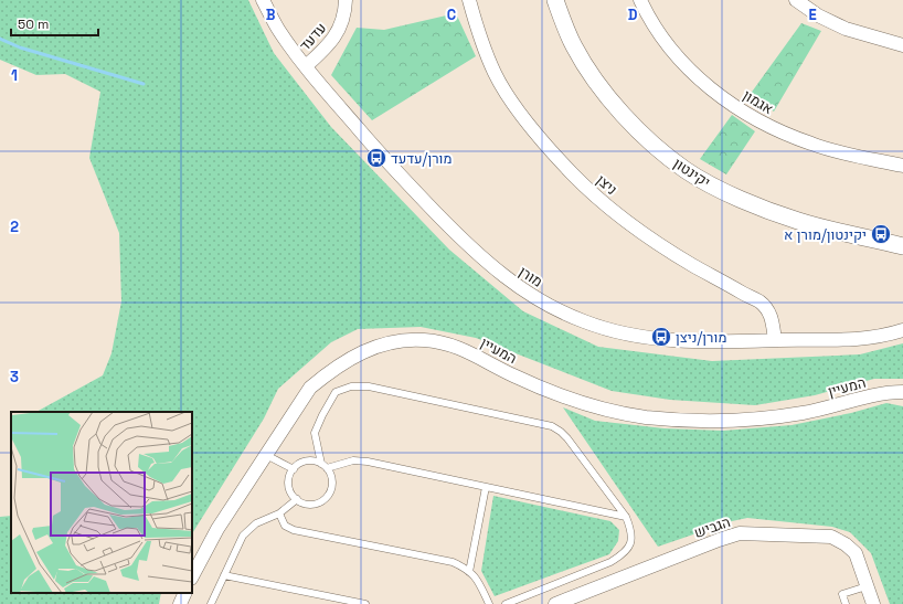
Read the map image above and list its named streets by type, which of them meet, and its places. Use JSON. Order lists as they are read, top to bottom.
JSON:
{
  "streets": {
    "street": [
      "עדעד",
      "אגמון",
      "יקינטון",
      "ניצן",
      "מורן",
      "המעיין",
      "הגביש"
    ]
  },
  "crossings": [
    ["עדעד", "מורן"],
    ["ניצן", "מורן"]
  ],
  "places": {
    "bus stop": ["מורן/עדעד", "יקינטון/מורן א", "מורן/ניצן"]
  },
  "scale_bar": "50 m",
  "grid": {
    "columns": [
      "B",
      "C",
      "D",
      "E"
    ],
    "rows": ["1", "2", "3"]
  }
}
